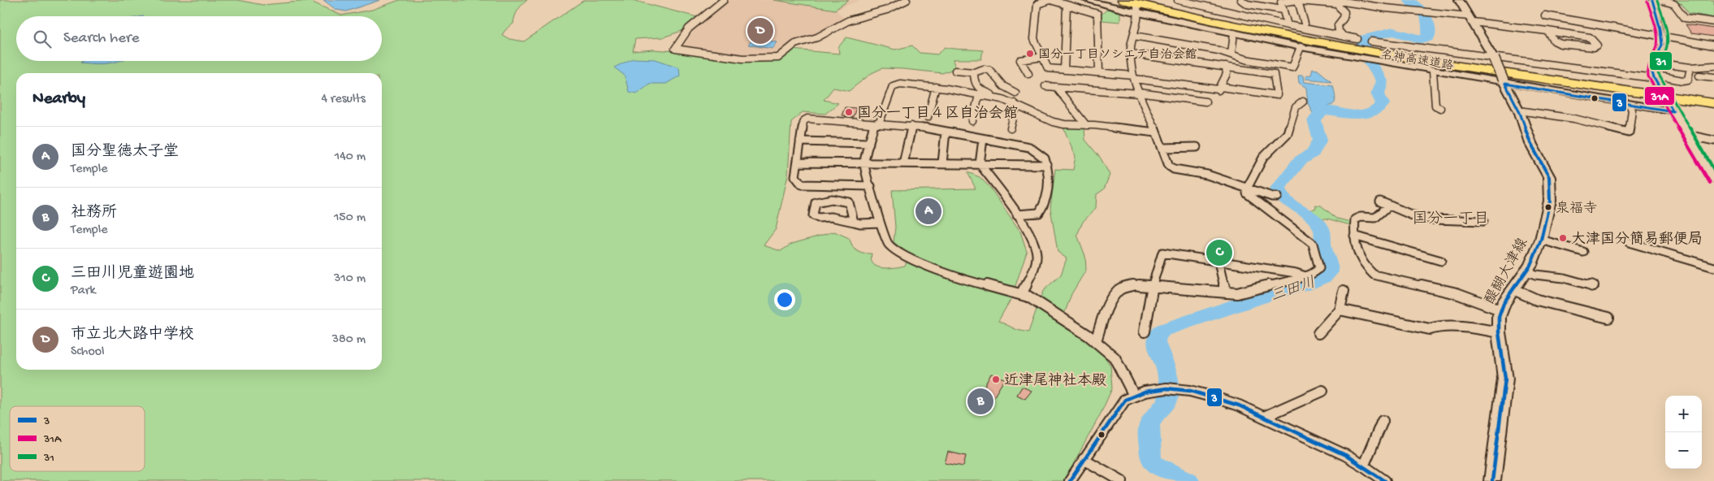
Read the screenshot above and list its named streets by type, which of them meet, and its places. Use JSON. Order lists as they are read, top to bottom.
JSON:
{
  "streets": {
    "highway": ["名神高速道路"],
    "main road": ["醍醐大津線"]
  },
  "districts": ["国分一丁目"],
  "water": ["三田川"],
  "places": [
    "国分一丁目ソシエテ自治会館",
    "国分一丁目４区自治会館",
    "泉福寺",
    "大津国分簡易郵便局",
    "近津尾神社本殿"
  ],
  "lines": ["transit line 3", "transit line 31", "transit line 31A"],
  "legend": ["3", "31A", "31"],
  "page": {
    "pins": [
      "D",
      "A",
      "C",
      "B"
    ],
    "search": "Search here",
    "heading": ["Nearby", "4 results"],
    "list": [
      {
        "mark": "A",
        "name": "国分聖徳太子堂",
        "note": "Temple",
        "value": "140 m"
      },
      {
        "mark": "B",
        "name": "社務所",
        "note": "Temple",
        "value": "150 m"
      },
      {
        "mark": "C",
        "name": "三田川児童遊園地",
        "note": "Park",
        "value": "310 m"
      },
      {
        "mark": "D",
        "name": "市立北大路中学校",
        "note": "School",
        "value": "380 m"
      }
    ],
    "map_buttons": ["+", "−"]
  }
}
